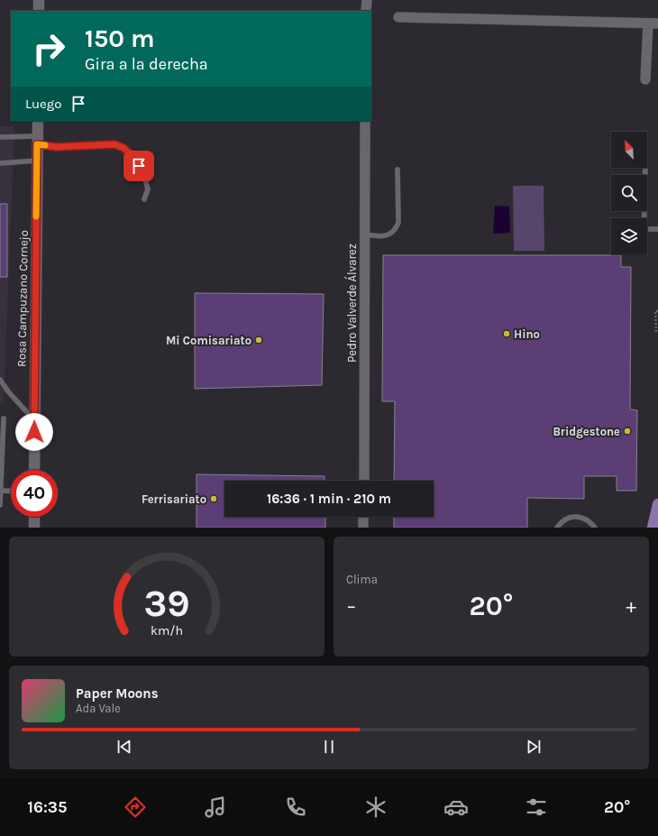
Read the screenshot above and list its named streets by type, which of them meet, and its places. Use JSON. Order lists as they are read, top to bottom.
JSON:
{
  "streets": {
    "street": ["Rosa Campuzano Cornejo", "Pedro Valverde Álvarez"]
  },
  "places": [
    "Hino",
    "Mi Comisariato",
    "Bridgestone",
    "Ferrisariato"
  ],
  "north": "top left",
  "page": {
    "turn": ["150 m", "Gira a la derecha"],
    "then": "Luego",
    "limit": "40",
    "trip": "16:36 · 1 min · 210 m",
    "tile": "Clima",
    "heat": ["−", "20°", "+"],
    "song": ["Paper Moons", "Ada Vale"],
    "tabs": ["16:35", "20°"],
    "gauge": ["39", "km/h"]
  }
}
